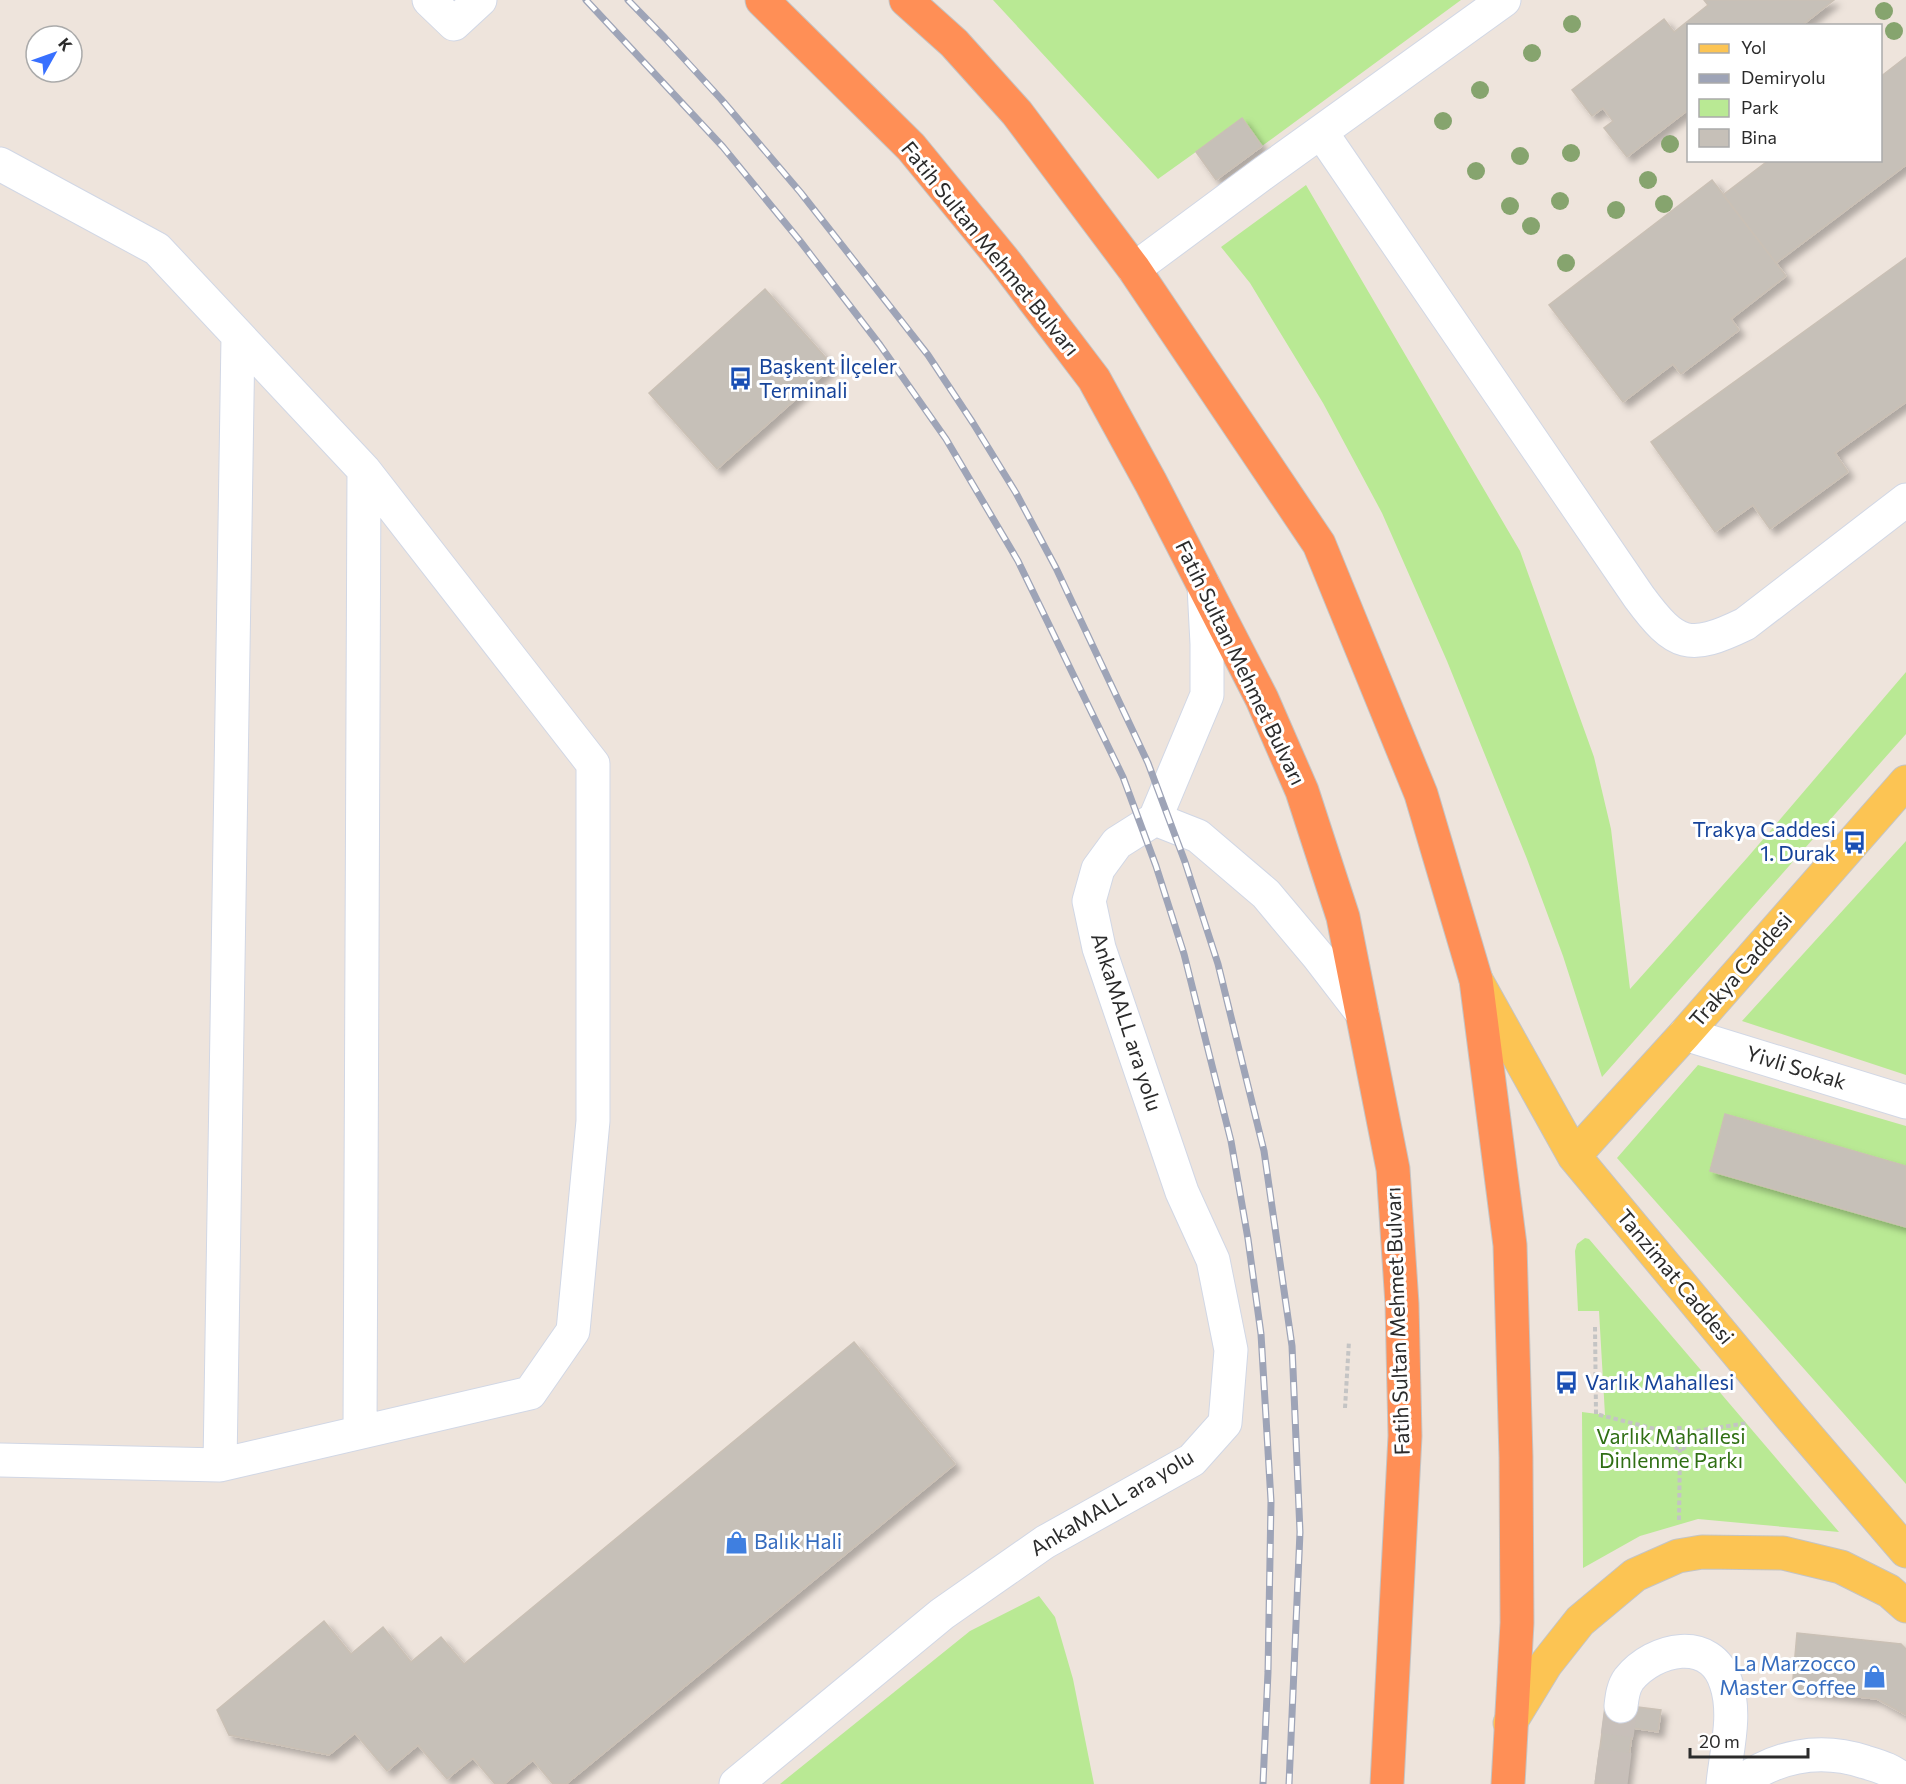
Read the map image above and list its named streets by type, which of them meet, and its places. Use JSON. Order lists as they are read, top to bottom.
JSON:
{
  "streets": {
    "highway": ["Fatih Sultan Mehmet Bulvarı"],
    "main road": ["Trakya Caddesi", "Tanzimat Caddesi"],
    "street": ["AnkaMALL ara yolu", "Yivli Sokak"]
  },
  "crossings": [
    ["Trakya Caddesi", "Yivli Sokak"],
    ["Trakya Caddesi", "Tanzimat Caddesi"]
  ],
  "parks": ["Varlık Mahallesi Dinlenme Parkı"],
  "places": {
    "bus stop": ["Başkent İlçeler Terminali", "Trakya Caddesi 1. Durak", "Varlık Mahallesi"],
    "shop": ["Balık Hali", "La Marzocco Master Coffee"]
  },
  "legend": [
    "Yol",
    "Demiryolu",
    "Park",
    "Bina"
  ],
  "scale_bar": "20 m",
  "north": "top right"
}
